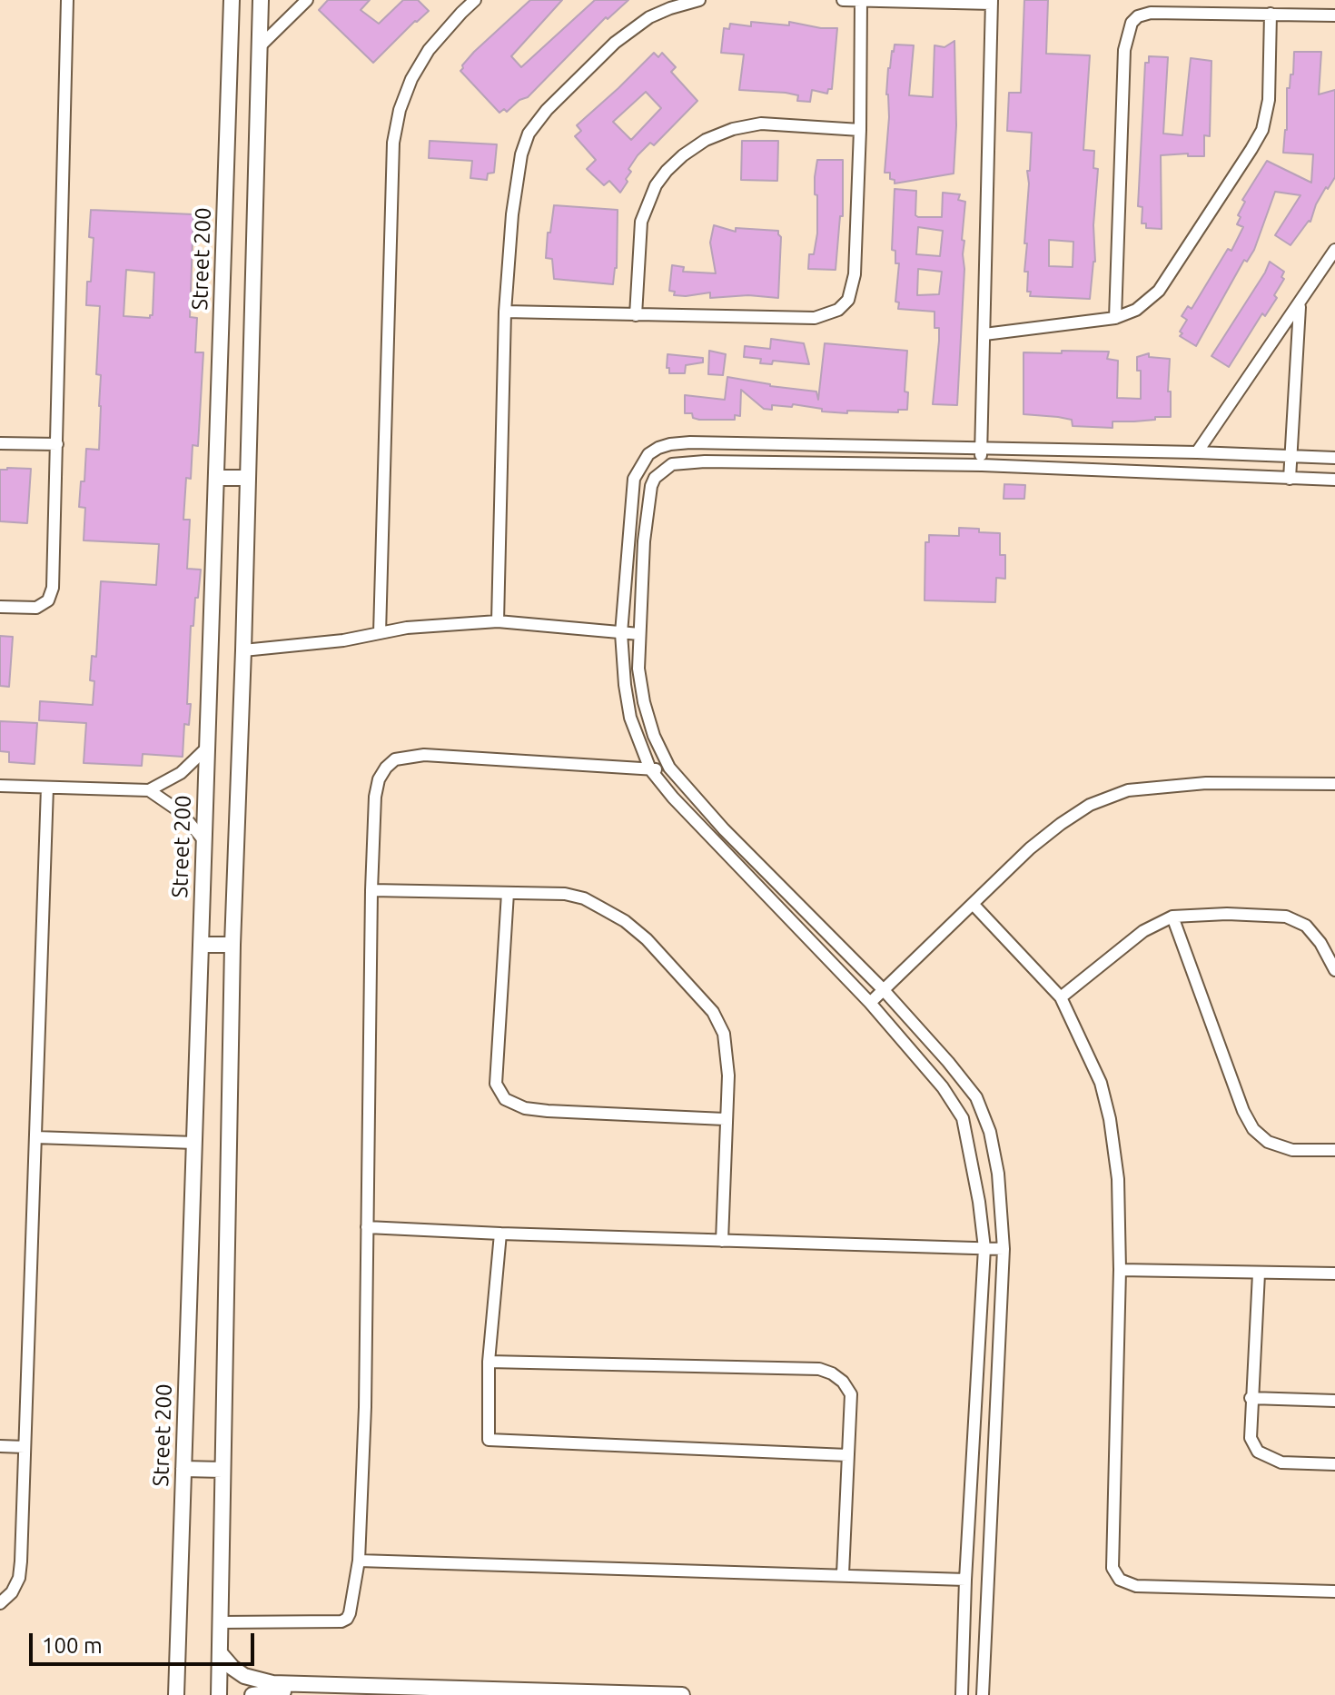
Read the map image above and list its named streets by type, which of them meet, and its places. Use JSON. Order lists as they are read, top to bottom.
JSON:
{
  "streets": {
    "street": ["Street 200"]
  },
  "scale_bar": "100 m"
}
